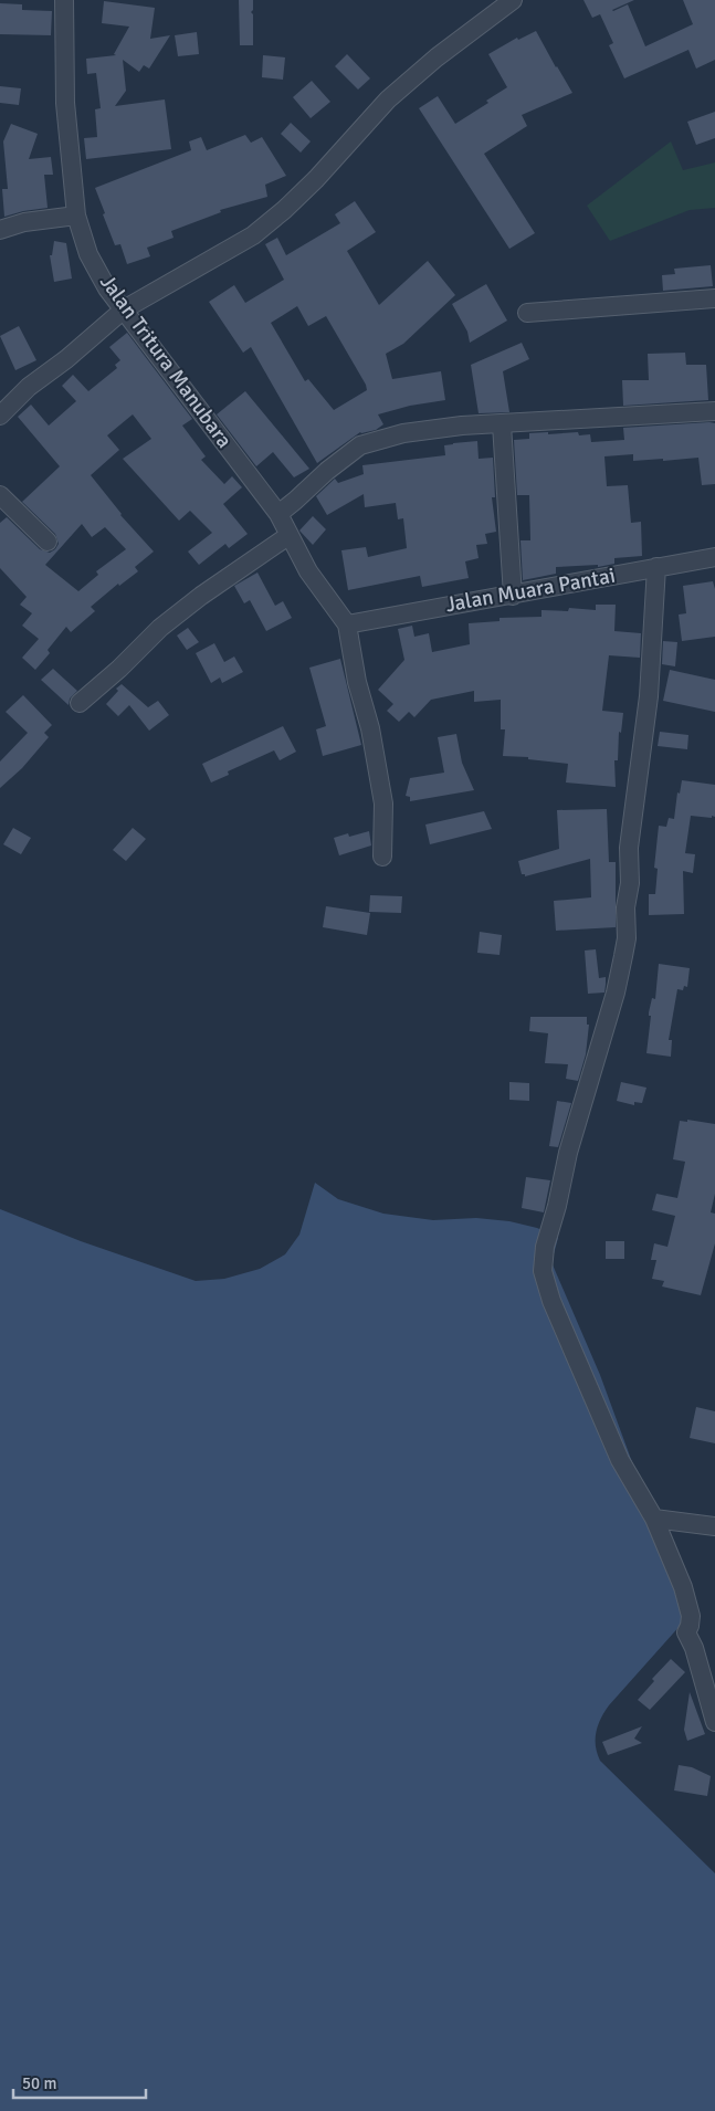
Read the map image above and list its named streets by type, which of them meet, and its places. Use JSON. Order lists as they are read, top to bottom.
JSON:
{
  "streets": {
    "street": ["Jalan Tritura Manubara", "Jalan Muara Pantai"]
  },
  "crossings": [
    ["Jalan Tritura Manubara", "Jalan Muara Pantai"]
  ],
  "scale_bar": "50 m"
}
